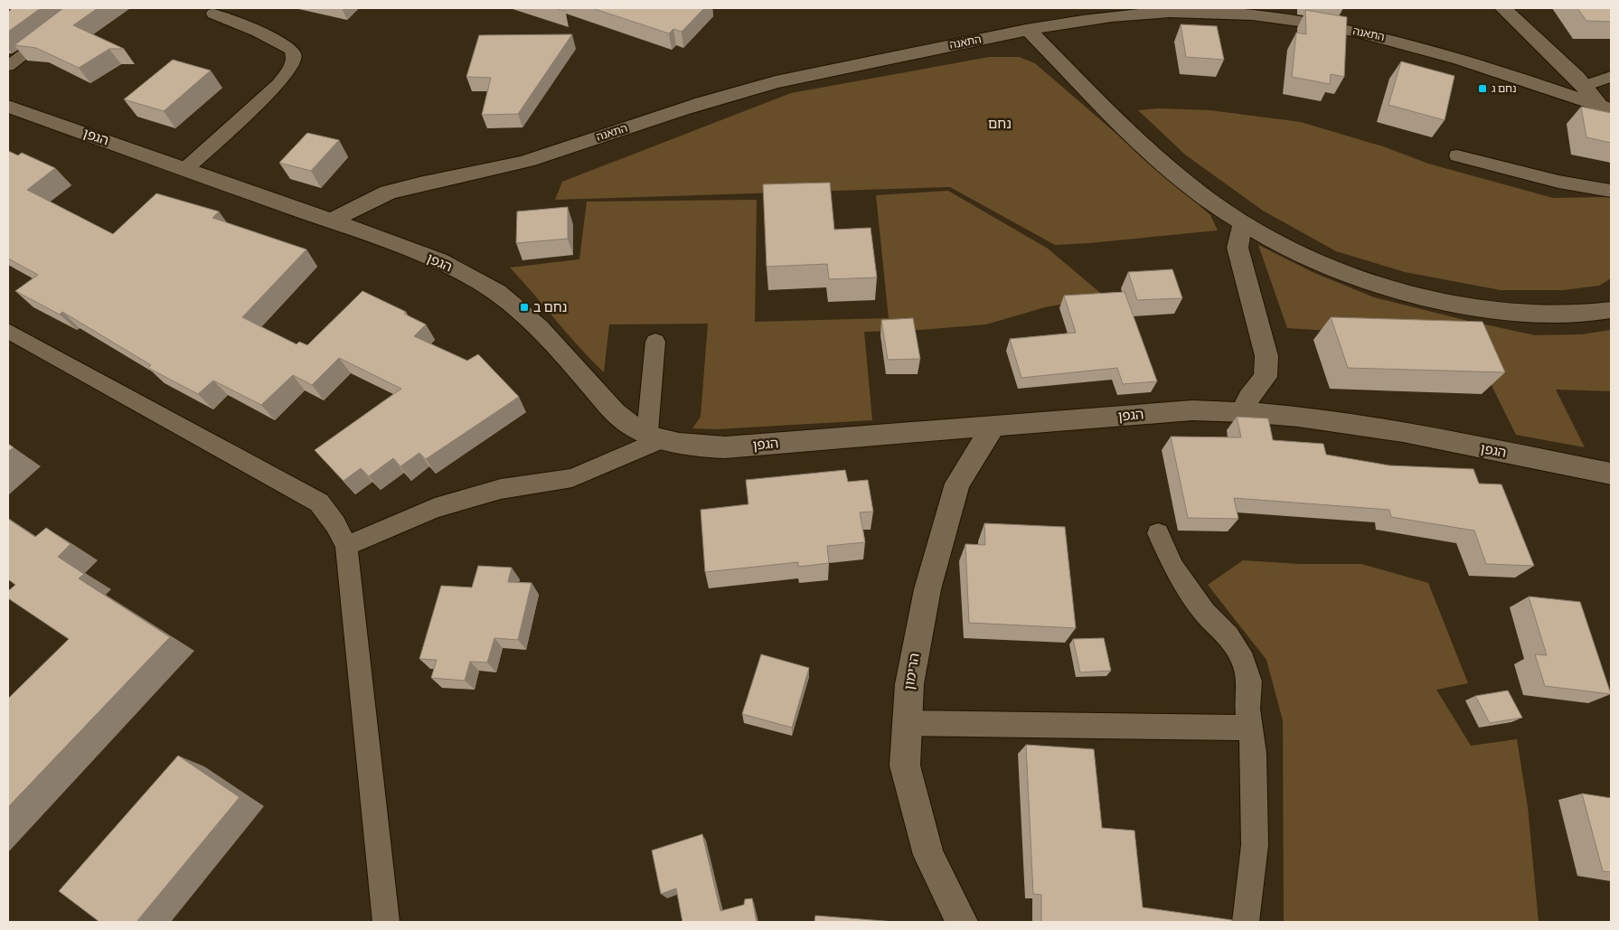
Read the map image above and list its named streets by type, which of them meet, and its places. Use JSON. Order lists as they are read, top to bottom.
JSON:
{
  "streets": {
    "street": ["התאנה", "הגפן", "הרימון"]
  },
  "crossings": [
    ["התאנה", "הגפן"],
    ["הגפן", "הרימון"]
  ],
  "districts": ["נחם"],
  "places": {
    "transit": ["נחם ג", "נחם ב"]
  }
}
